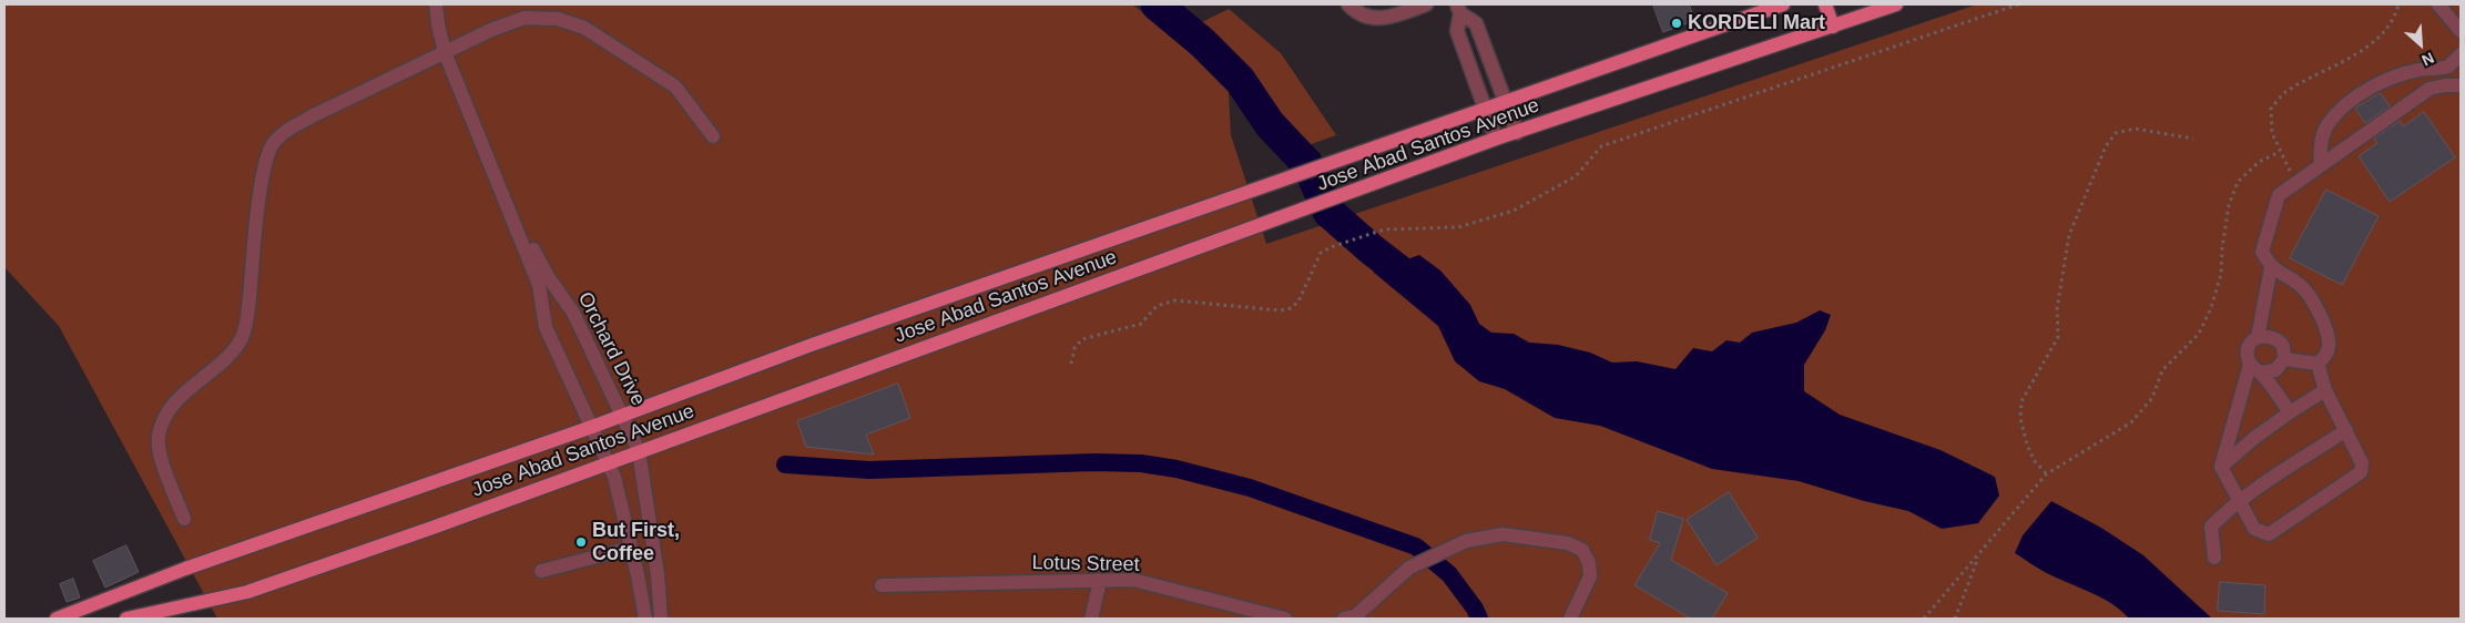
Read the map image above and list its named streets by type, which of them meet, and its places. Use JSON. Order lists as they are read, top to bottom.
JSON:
{
  "streets": {
    "main road": ["Jose Abad Santos Avenue"],
    "street": ["Orchard Drive", "Lotus Street"]
  },
  "crossings": [
    ["Jose Abad Santos Avenue", "Orchard Drive"]
  ],
  "places": ["KORDELI Mart", "But First, Coffee"],
  "north": "bottom right"
}
